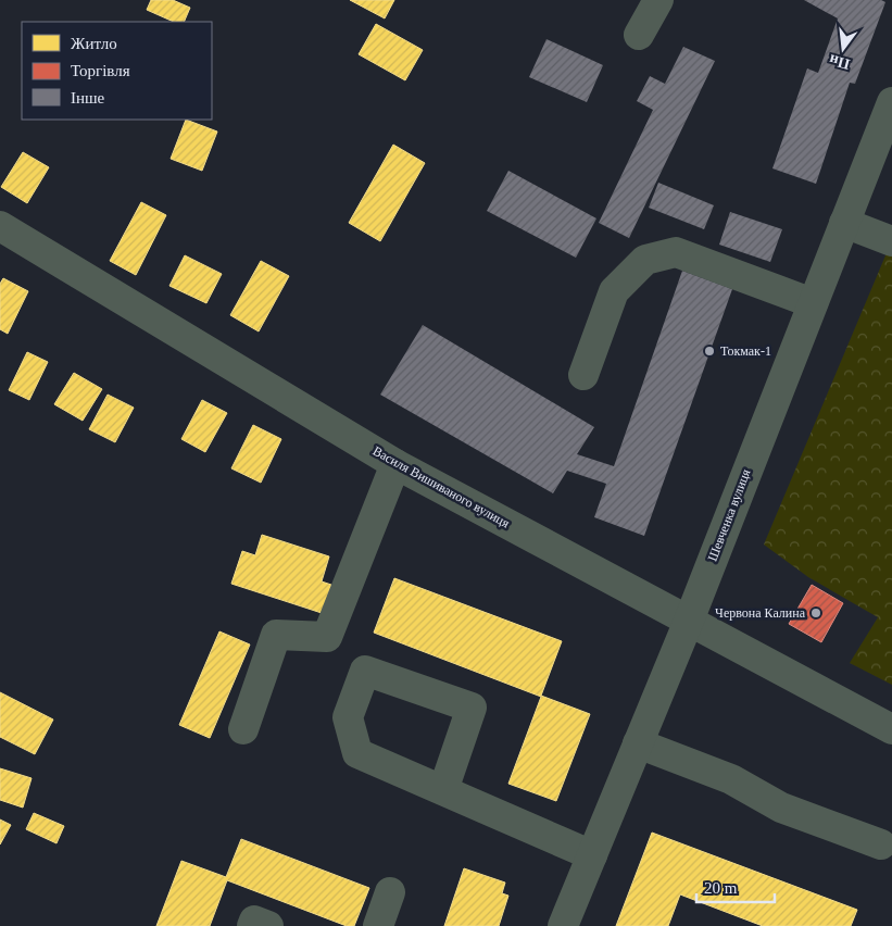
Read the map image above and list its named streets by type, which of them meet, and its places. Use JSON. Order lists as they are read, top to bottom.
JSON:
{
  "streets": {
    "street": ["Василя Вишиваного вулиця", "Шевченка вулиця"]
  },
  "crossings": [
    ["Василя Вишиваного вулиця", "Шевченка вулиця"]
  ],
  "places": ["Токмак-1", "Червона Калина"],
  "legend": ["Житло", "Торгівля", "Інше"],
  "scale_bar": "20 m",
  "north": "bottom"
}
